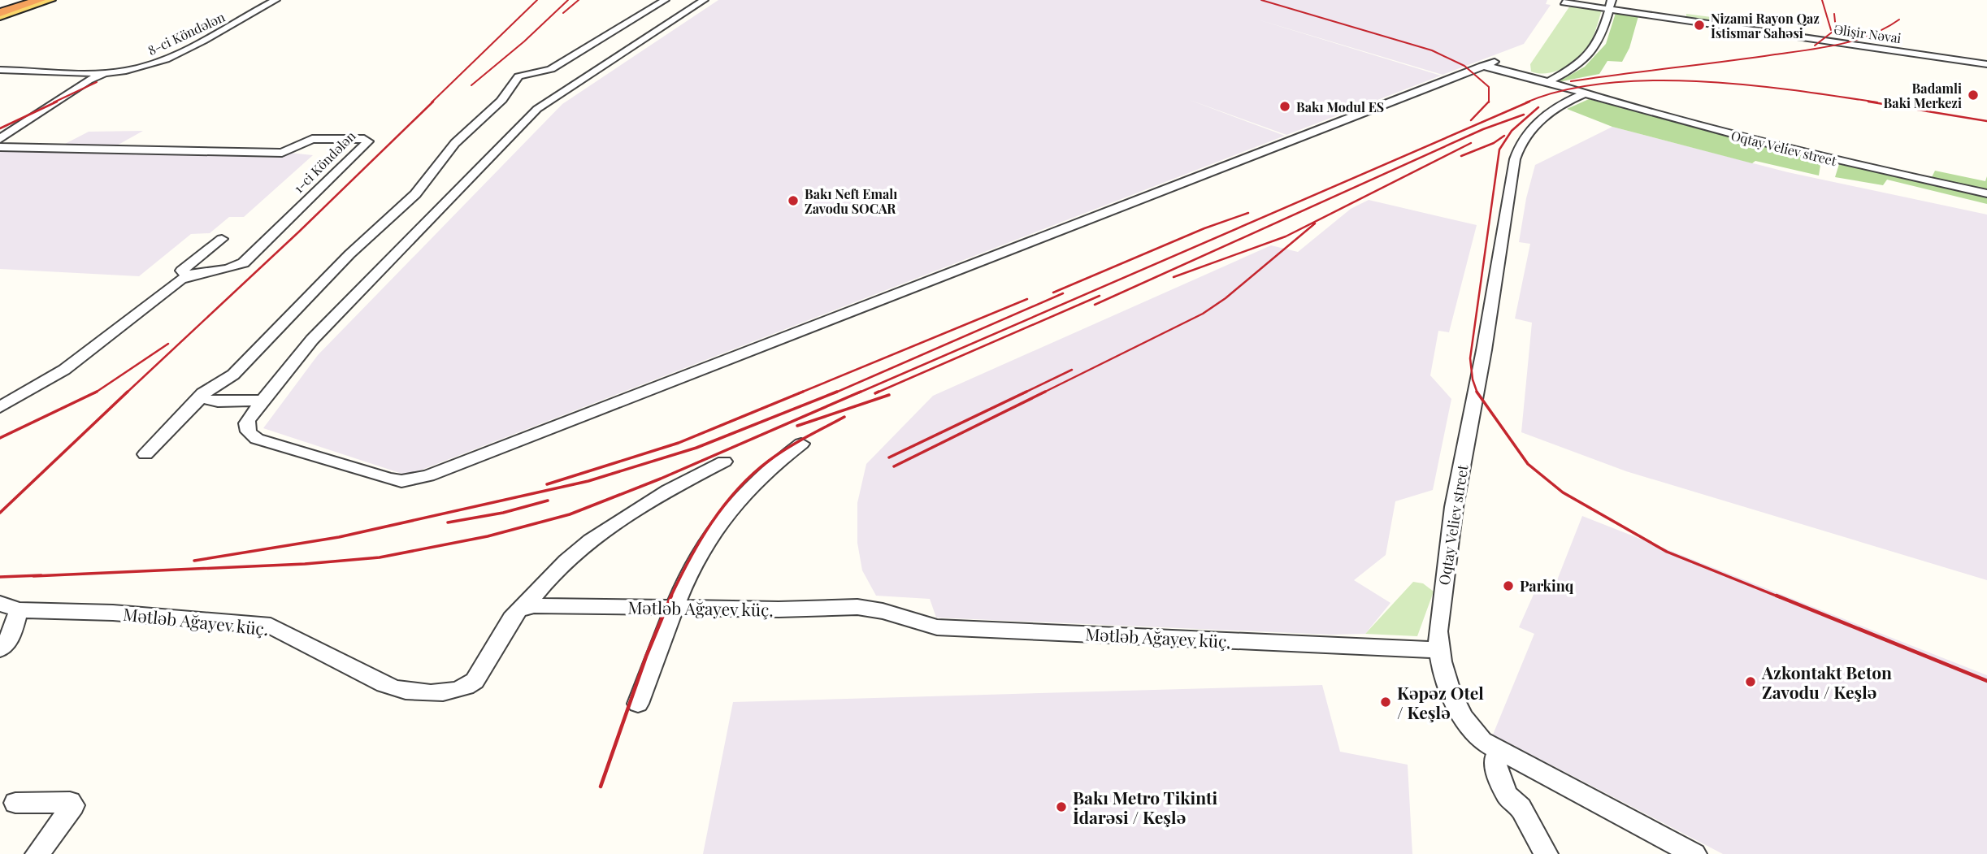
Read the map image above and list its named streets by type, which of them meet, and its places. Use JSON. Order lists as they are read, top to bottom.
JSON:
{
  "streets": {
    "street": [
      "8-ci Köndələn",
      "Əlişir Nəvai",
      "Oqtay Veliev street",
      "1-ci Köndələn",
      "Mətləb Ağayev küç."
    ]
  },
  "crossings": [
    ["Oqtay Veliev street", "Mətləb Ağayev küç."]
  ],
  "places": [
    "Nizami Rayon Qaz İstismar Sahəsi",
    "Badamli Baki Merkezi",
    "Bakı Modul ES",
    "Bakı Neft Emalı Zavodu SOCAR",
    "Parkinq",
    "Azkontakt Beton Zavodu / Keşlə",
    "Kəpəz Otel / Keşlə",
    "Bakı Metro Tikinti İdarəsi / Keşlə"
  ]
}
